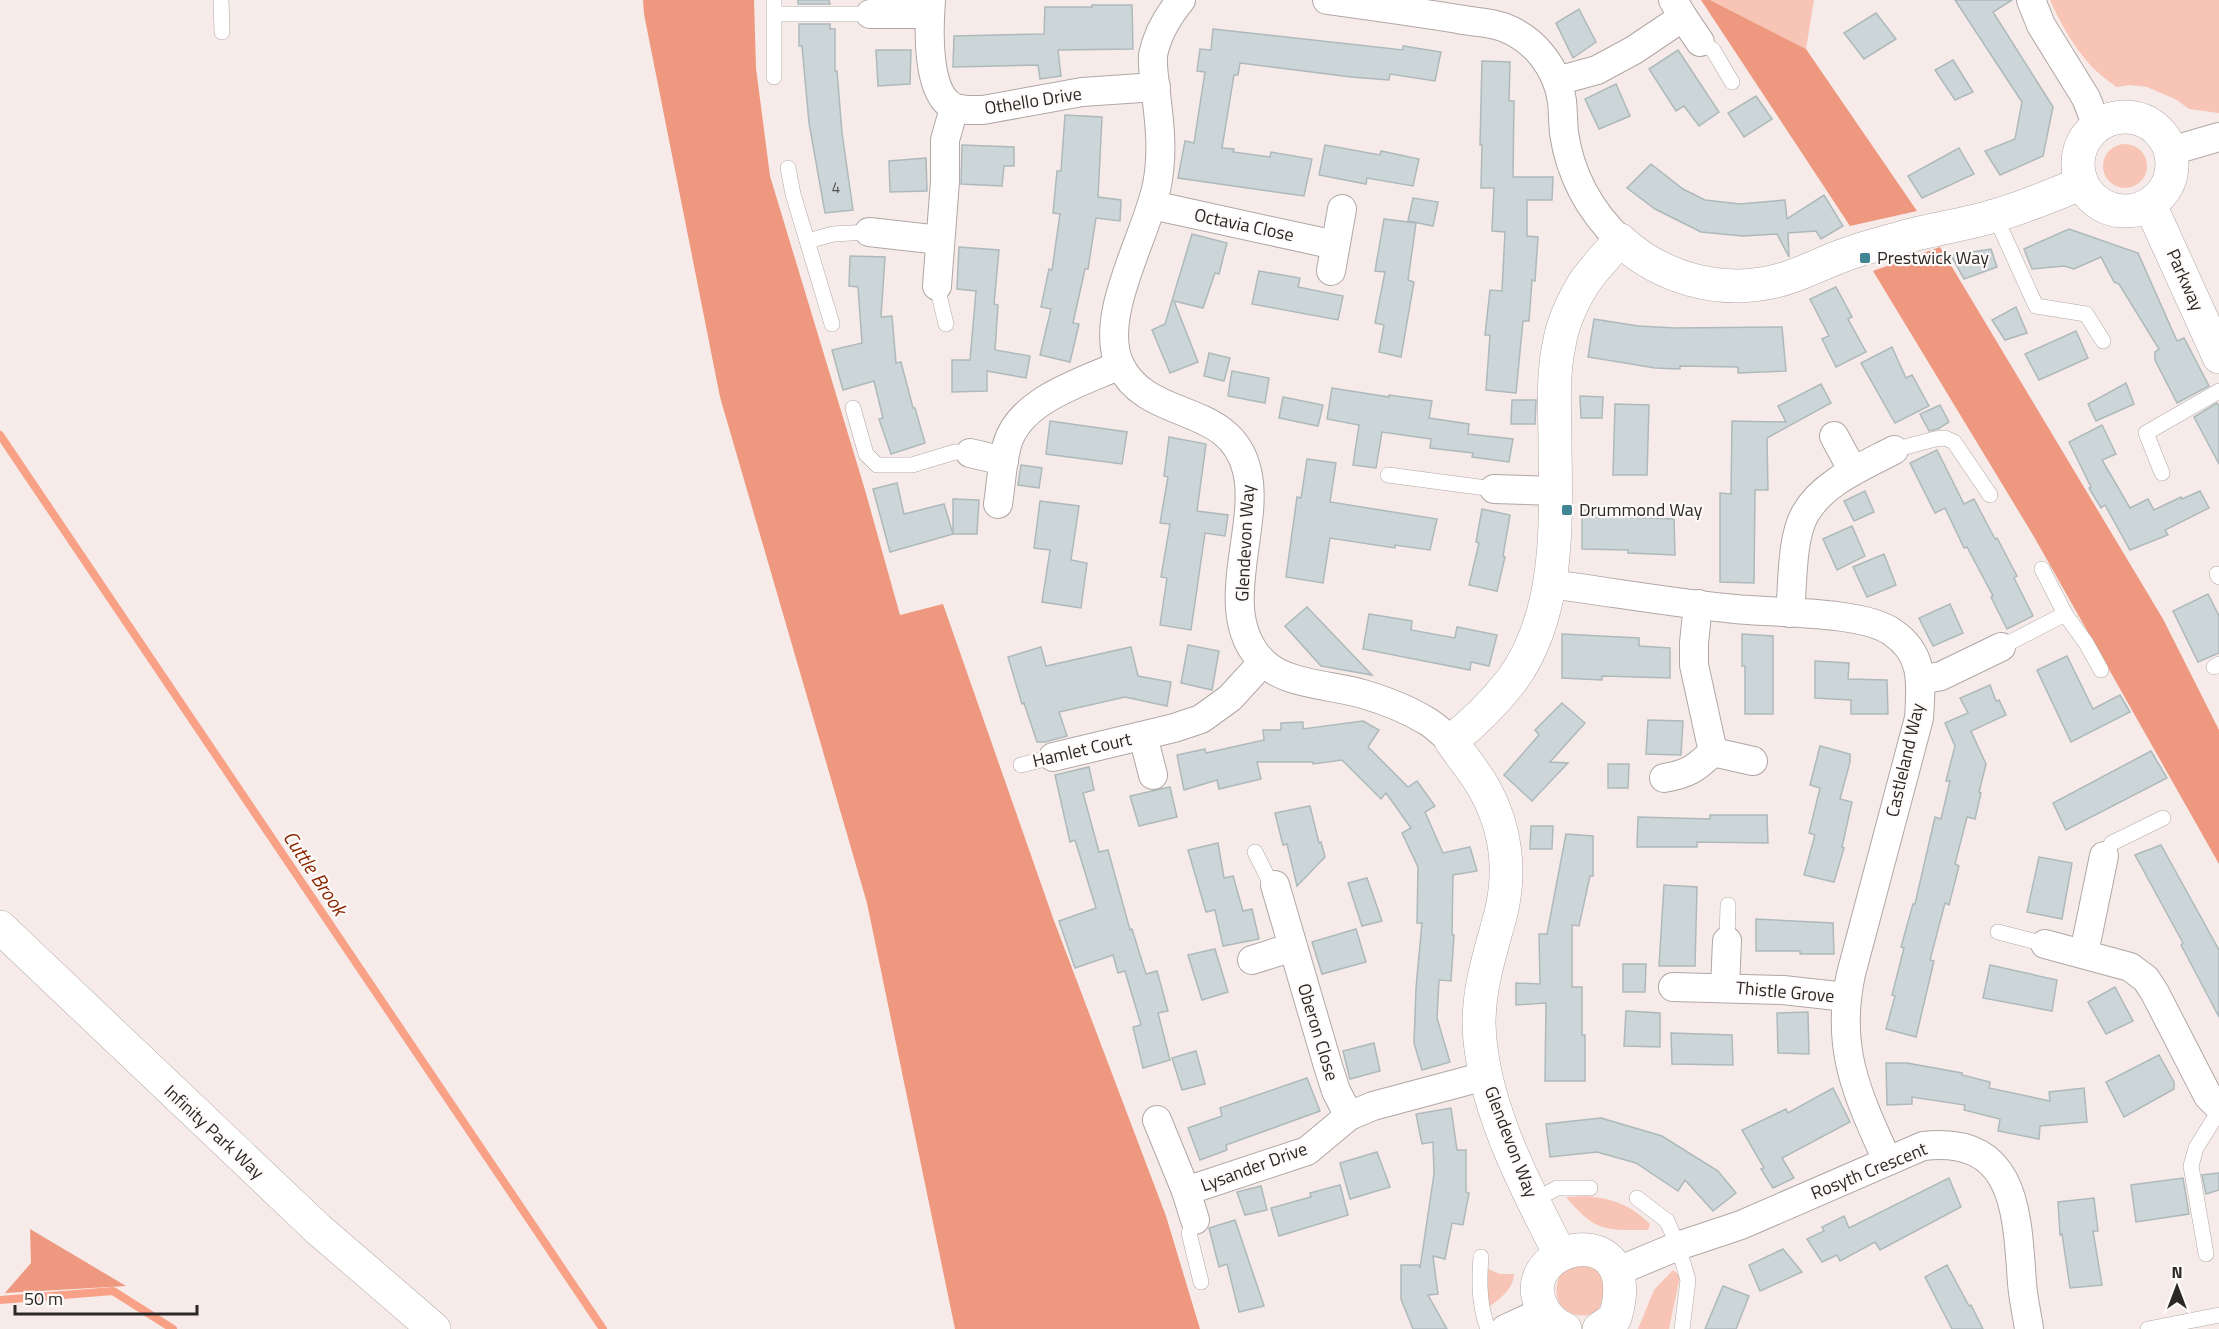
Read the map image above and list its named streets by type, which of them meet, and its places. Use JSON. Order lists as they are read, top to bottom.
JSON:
{
  "streets": {
    "street": [
      "Othello Drive",
      "Octavia Close",
      "Parkway",
      "Glendevon Way",
      "Hamlet Court",
      "Castleland Way",
      "Thistle Grove",
      "Oberon Close",
      "Infinity Park Way",
      "Lysander Drive",
      "Rosyth Crescent"
    ]
  },
  "crossings": [
    ["Othello Drive", "Glendevon Way"],
    ["Octavia Close", "Glendevon Way"],
    ["Glendevon Way", "Hamlet Court"],
    ["Glendevon Way", "Lysander Drive"],
    ["Castleland Way", "Thistle Grove"],
    ["Castleland Way", "Rosyth Crescent"],
    ["Oberon Close", "Lysander Drive"]
  ],
  "water": ["Cuttle Brook"],
  "places": {
    "transit": ["Prestwick Way", "Drummond Way"]
  },
  "house_numbers": ["4"],
  "scale_bar": "50 m",
  "north": "top"
}
